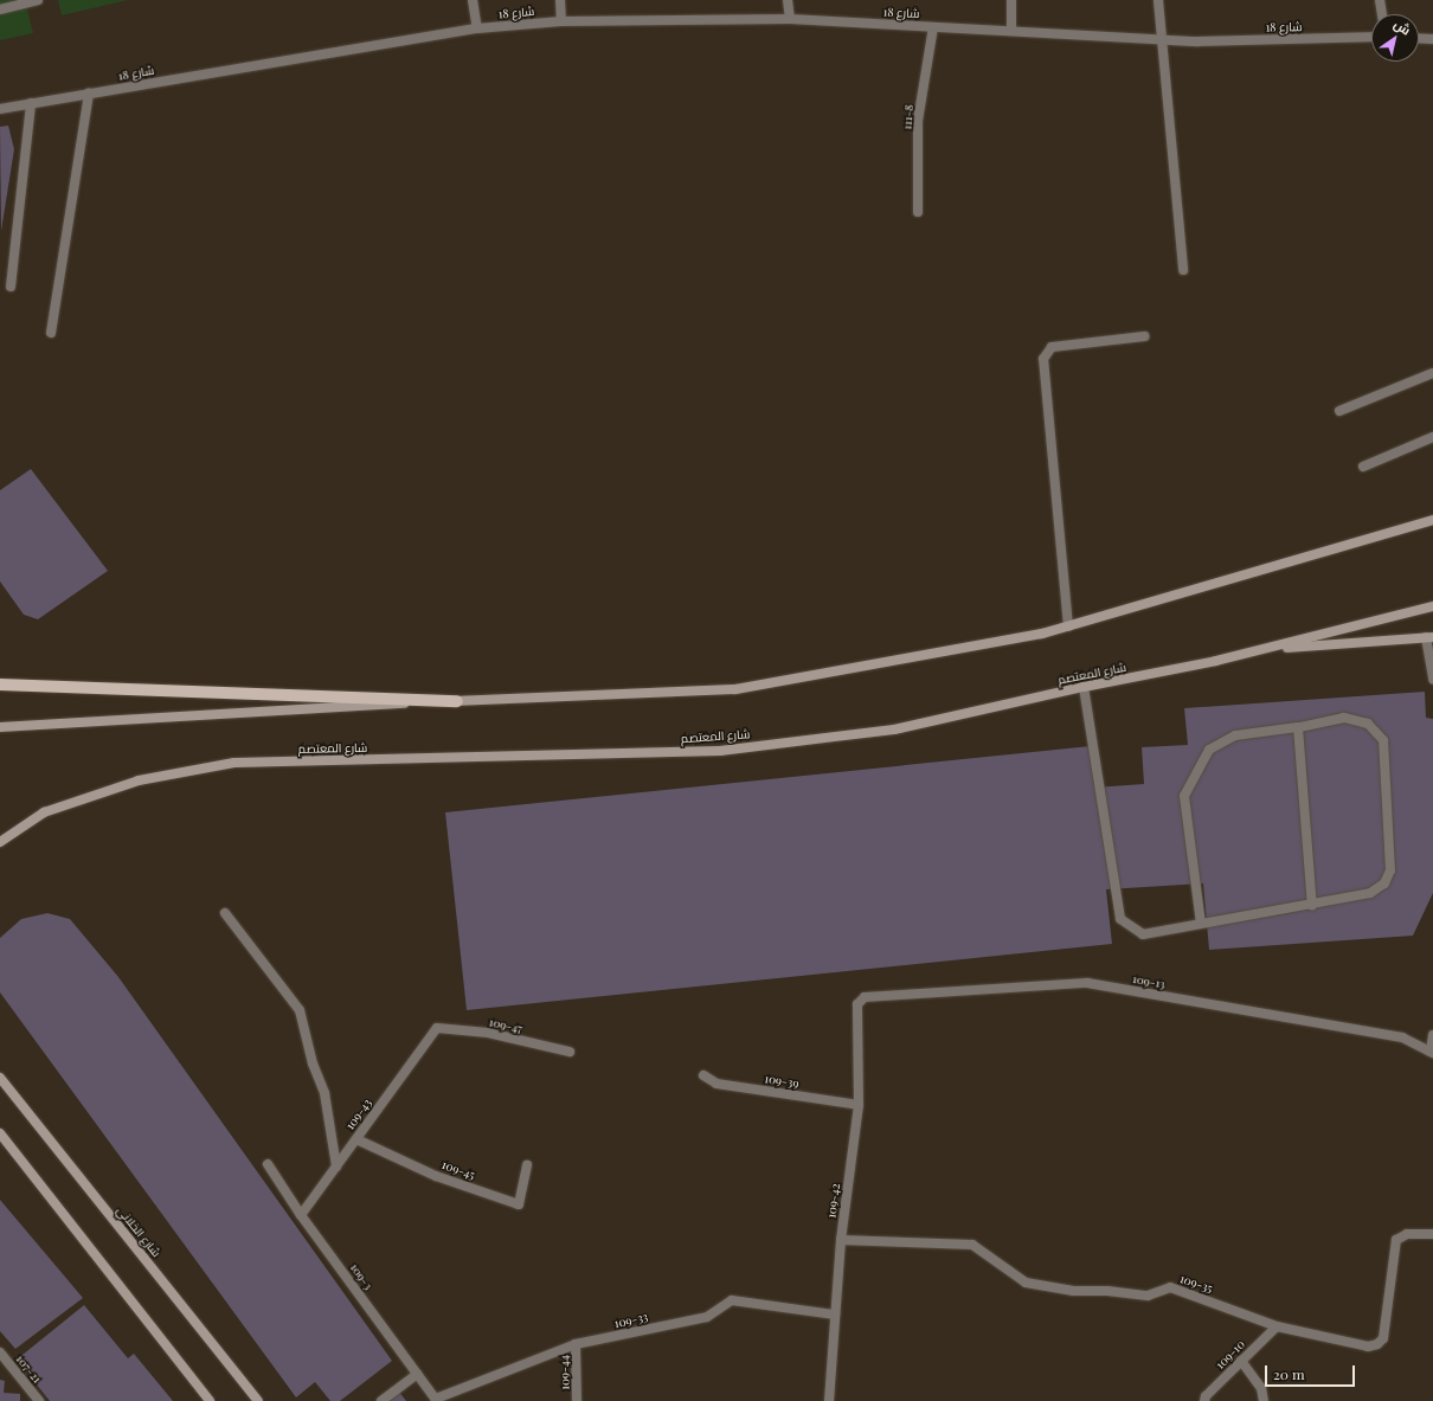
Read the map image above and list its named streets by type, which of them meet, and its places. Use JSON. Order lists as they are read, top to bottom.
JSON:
{
  "streets": {
    "main road": ["شارع المعتصم", "شارع الخلاني"],
    "street": [
      "شارع 18",
      "111-8",
      "109-13",
      "109-47",
      "109-39",
      "109-43",
      "109-45",
      "109-42",
      "109-3",
      "109-35",
      "109-33",
      "109-10",
      "107-21",
      "109-44"
    ]
  },
  "crossings": [
    ["شارع 18", "111-8"],
    ["109-13", "109-42"],
    ["109-47", "109-43"],
    ["109-39", "109-42"],
    ["109-43", "109-45"],
    ["109-43", "109-3"],
    ["109-42", "109-35"],
    ["109-42", "109-33"],
    ["109-3", "109-33"],
    ["109-35", "109-10"],
    ["109-33", "109-44"]
  ],
  "scale_bar": "20 m",
  "north": "top right"
}
